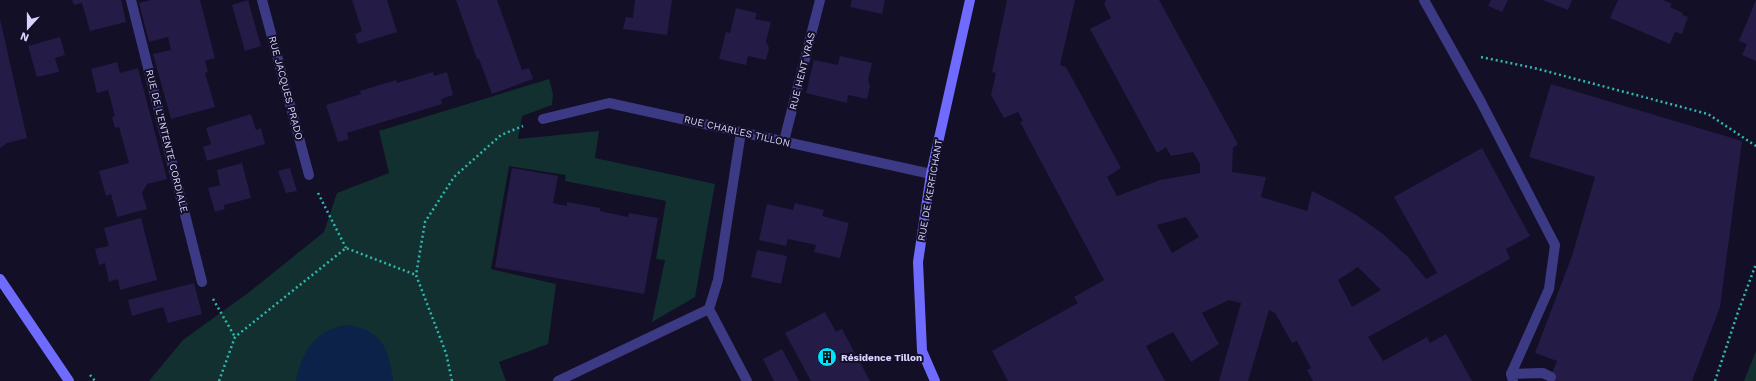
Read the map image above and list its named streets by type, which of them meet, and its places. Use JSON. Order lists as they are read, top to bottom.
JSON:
{
  "streets": {
    "street": [
      "RUE HENT VRAS",
      "RUE JACQUES PRADO",
      "RUE CHARLES TILLON",
      "RUE DE L'ENTENTE CORDIALE",
      "RUE DE KERFICHANT"
    ]
  },
  "crossings": [
    ["RUE HENT VRAS", "RUE CHARLES TILLON"],
    ["RUE CHARLES TILLON", "RUE DE KERFICHANT"]
  ],
  "places": {
    "building": ["Résidence Tillon"]
  },
  "north": "bottom"
}
